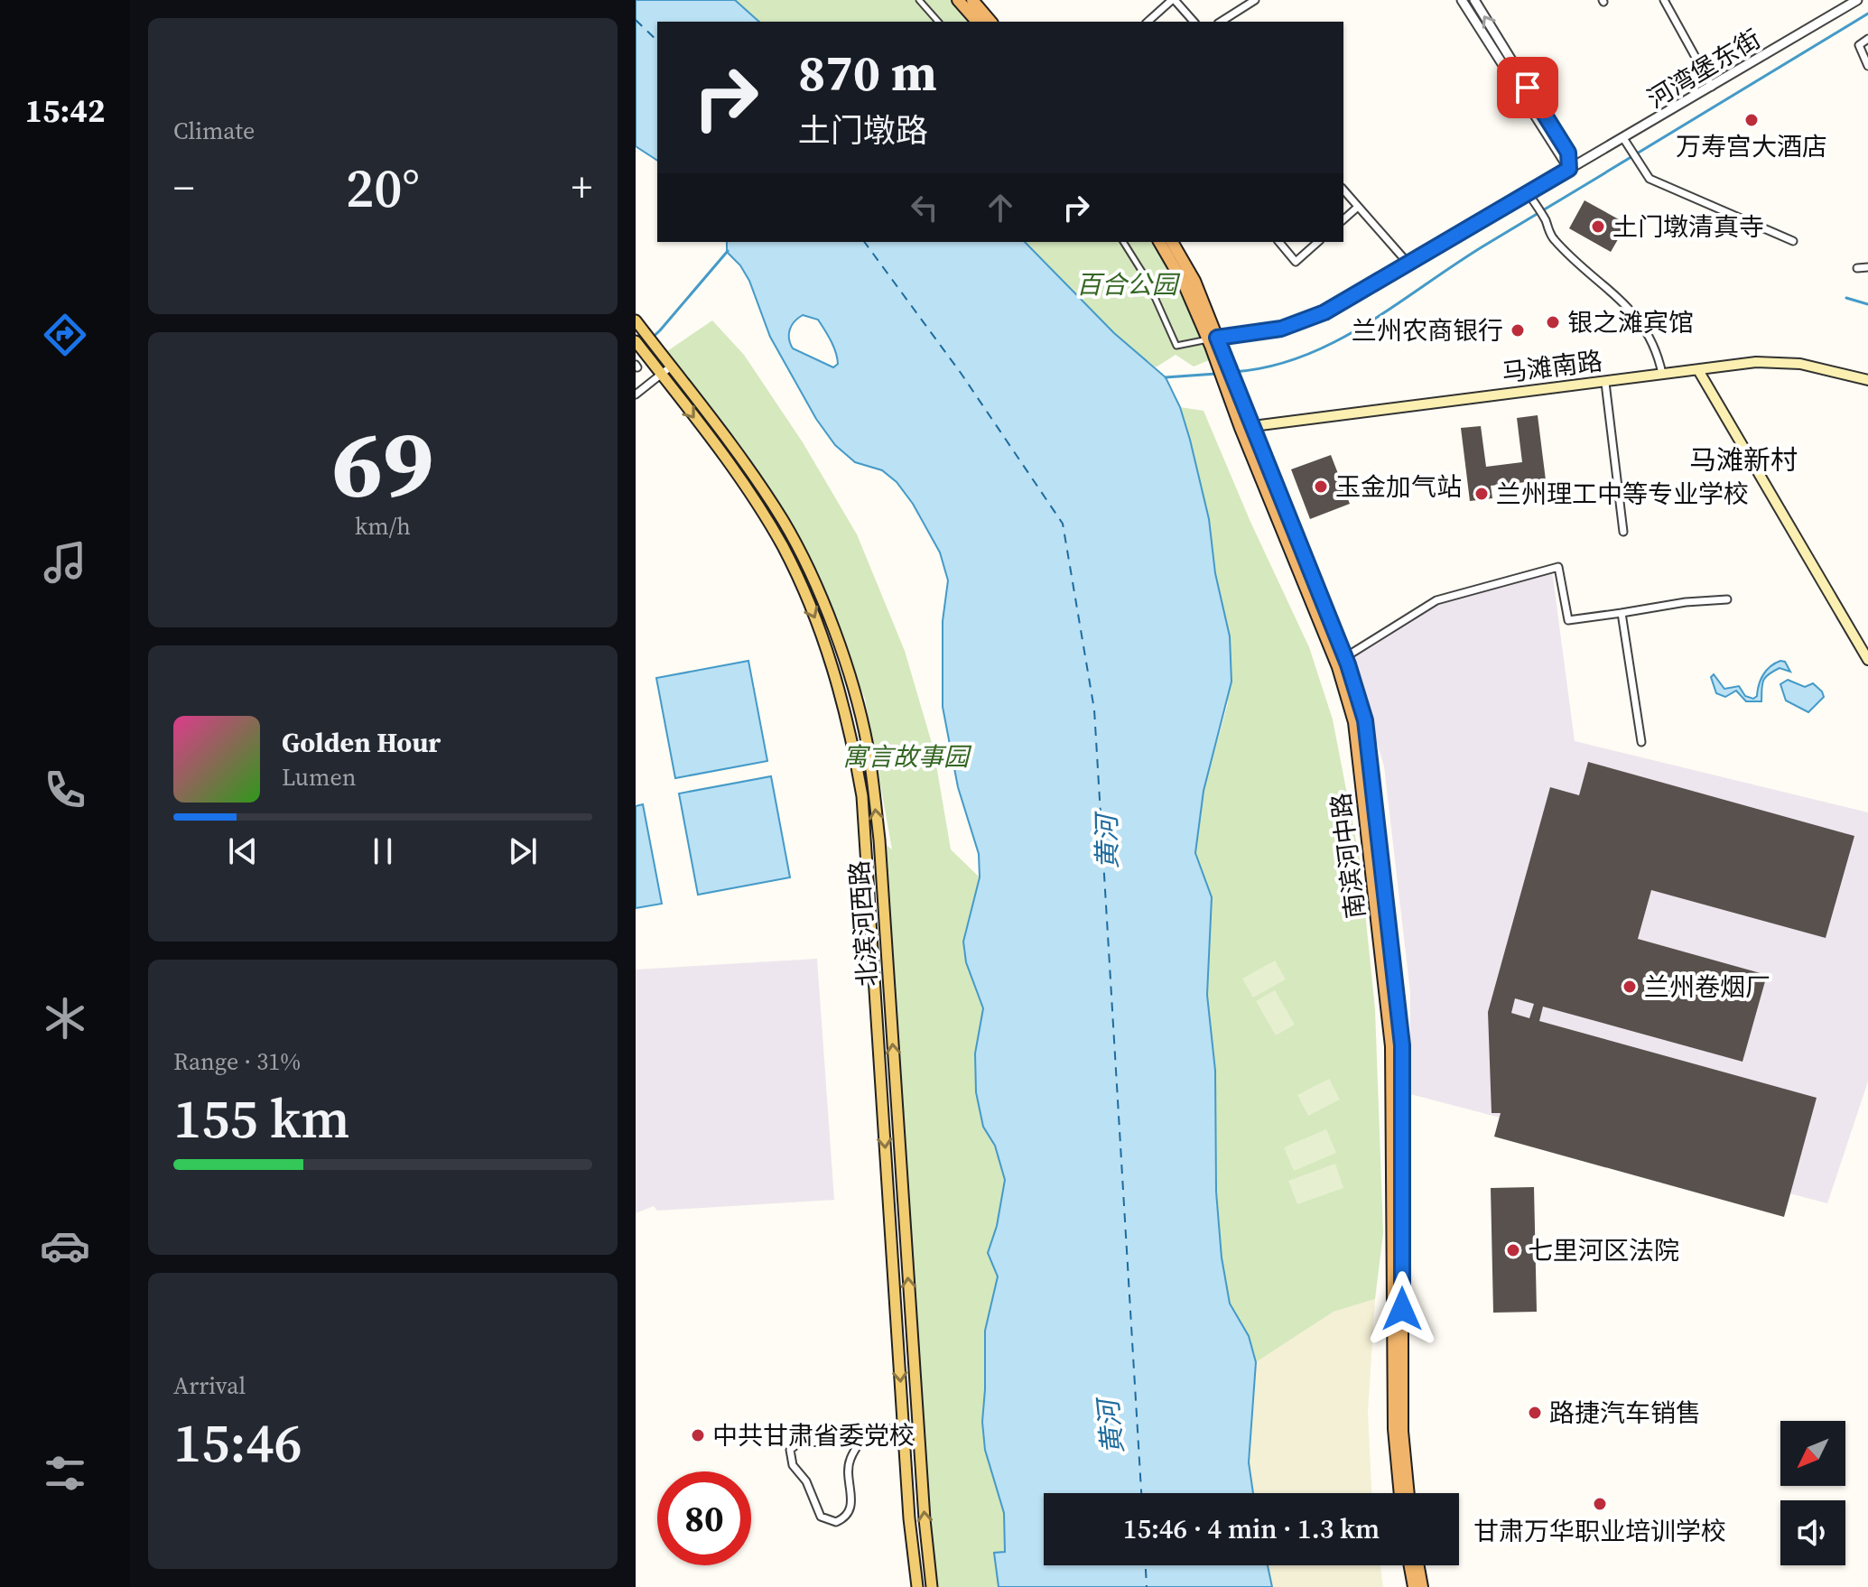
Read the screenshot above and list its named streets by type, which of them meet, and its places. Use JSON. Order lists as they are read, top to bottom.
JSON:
{
  "streets": {
    "highway": ["南滨河中路"],
    "main road": ["马滩南路", "北滨河西路"],
    "street": ["河湾堡东街"]
  },
  "crossings": [
    ["河湾堡东街", "南滨河中路"],
    ["马滩南路", "南滨河中路"]
  ],
  "districts": ["马滩新村"],
  "water": ["黄河"],
  "parks": ["百合公园", "寓言故事园"],
  "places": [
    "万寿宫大酒店",
    "土门墩清真寺",
    "银之滩宾馆",
    "兰州农商银行",
    "玉金加气站",
    "兰州理工中等专业学校",
    "兰州卷烟厂",
    "七里河区法院",
    "路捷汽车销售",
    "中共甘肃省委党校",
    "甘肃万华职业培训学校"
  ],
  "north": "bottom left",
  "page": {
    "tabs": "15:42",
    "tile": [
      "Climate",
      ["69", "km/h"],
      ["Range · 31%", "155 km"],
      ["Arrival", "15:46"]
    ],
    "turn": ["870 m", "土门墩路"],
    "heat": ["−", "20°", "+"],
    "song": ["Golden Hour", "Lumen"],
    "limit": "80",
    "trip": "15:46 · 4 min · 1.3 km"
  }
}
